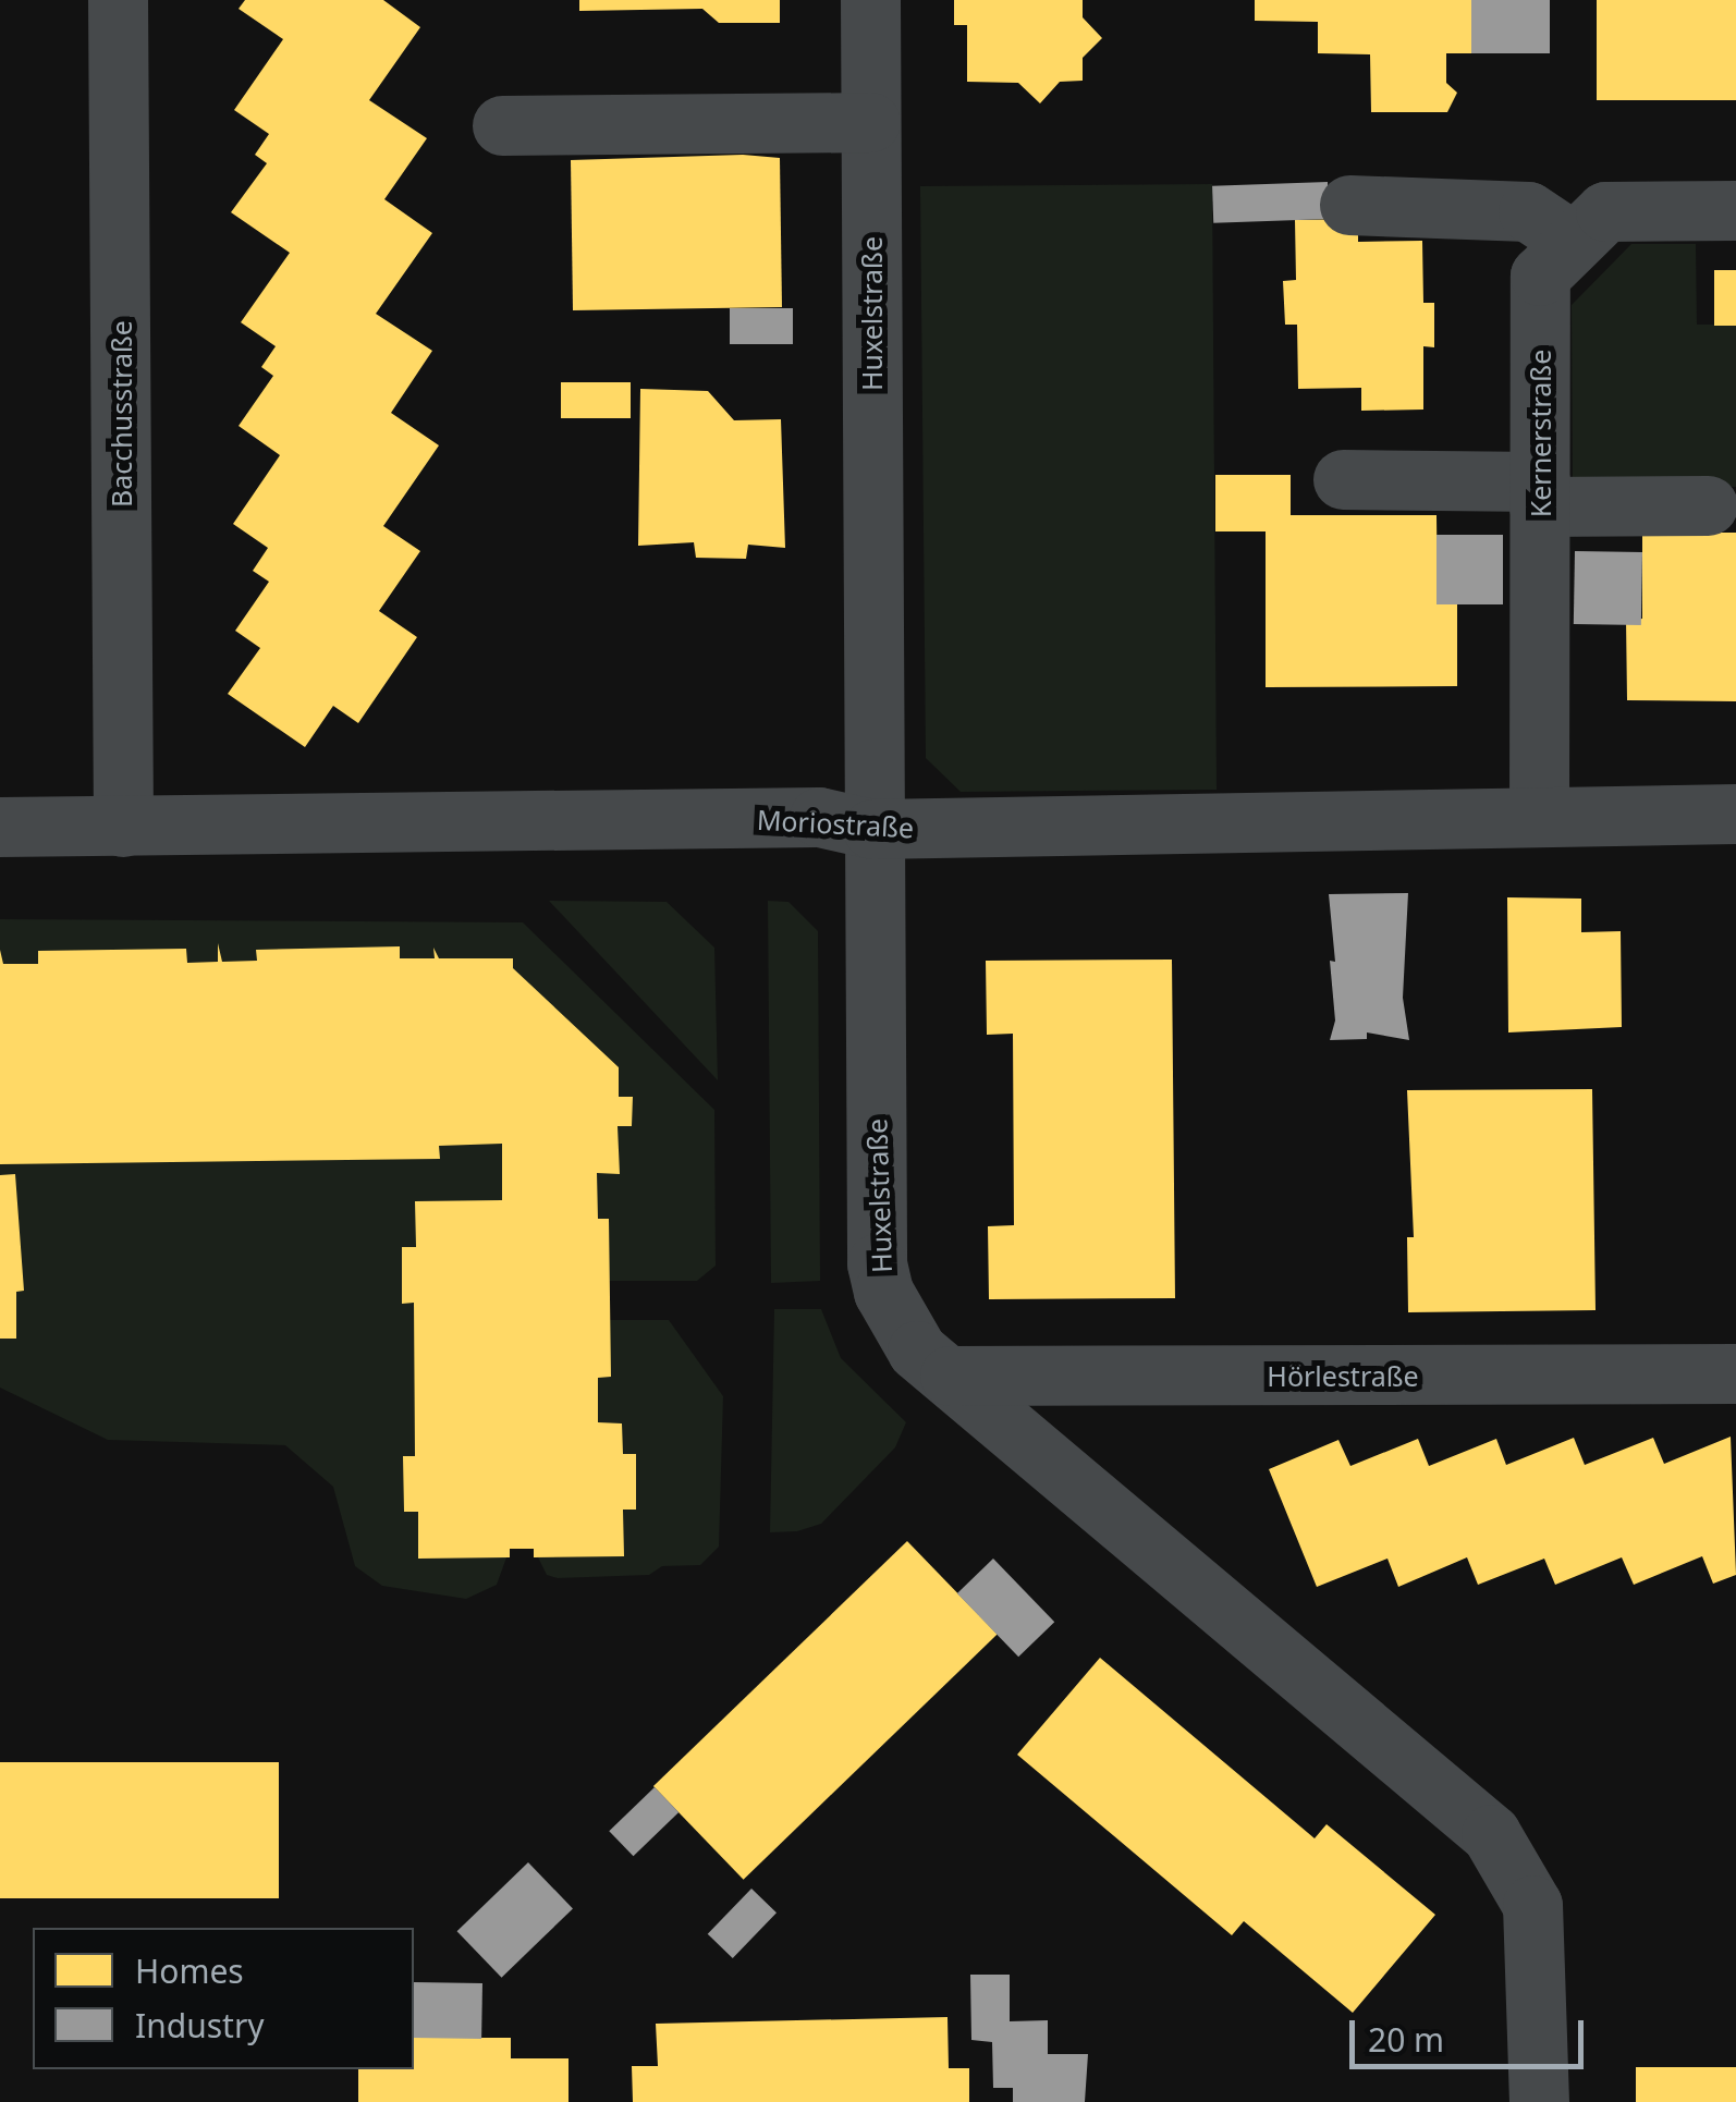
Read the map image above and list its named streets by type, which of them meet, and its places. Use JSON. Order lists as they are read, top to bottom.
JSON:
{
  "streets": {
    "street": [
      "Huxelstraße",
      "Bacchusstraße",
      "Kernerstraße",
      "Moriostraße",
      "Hörlestraße"
    ]
  },
  "crossings": [
    ["Huxelstraße", "Moriostraße"],
    ["Huxelstraße", "Hörlestraße"],
    ["Bacchusstraße", "Moriostraße"],
    ["Kernerstraße", "Moriostraße"]
  ],
  "legend": ["Homes", "Industry"],
  "scale_bar": "20 m"
}
